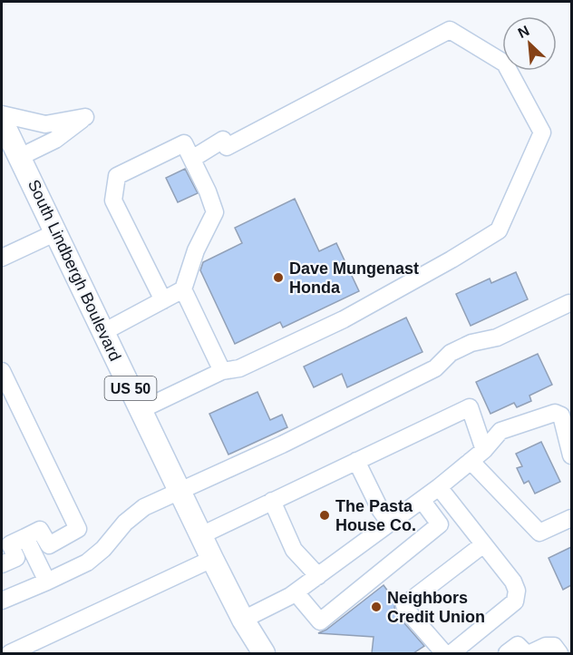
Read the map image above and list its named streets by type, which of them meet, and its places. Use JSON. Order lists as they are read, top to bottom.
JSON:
{
  "streets": {
    "main road": ["South Lindbergh Boulevard", "US 50"]
  },
  "places": ["Dave Mungenast Honda", "The Pasta House Co.", "Neighbors Credit Union"],
  "north": "top left"
}
